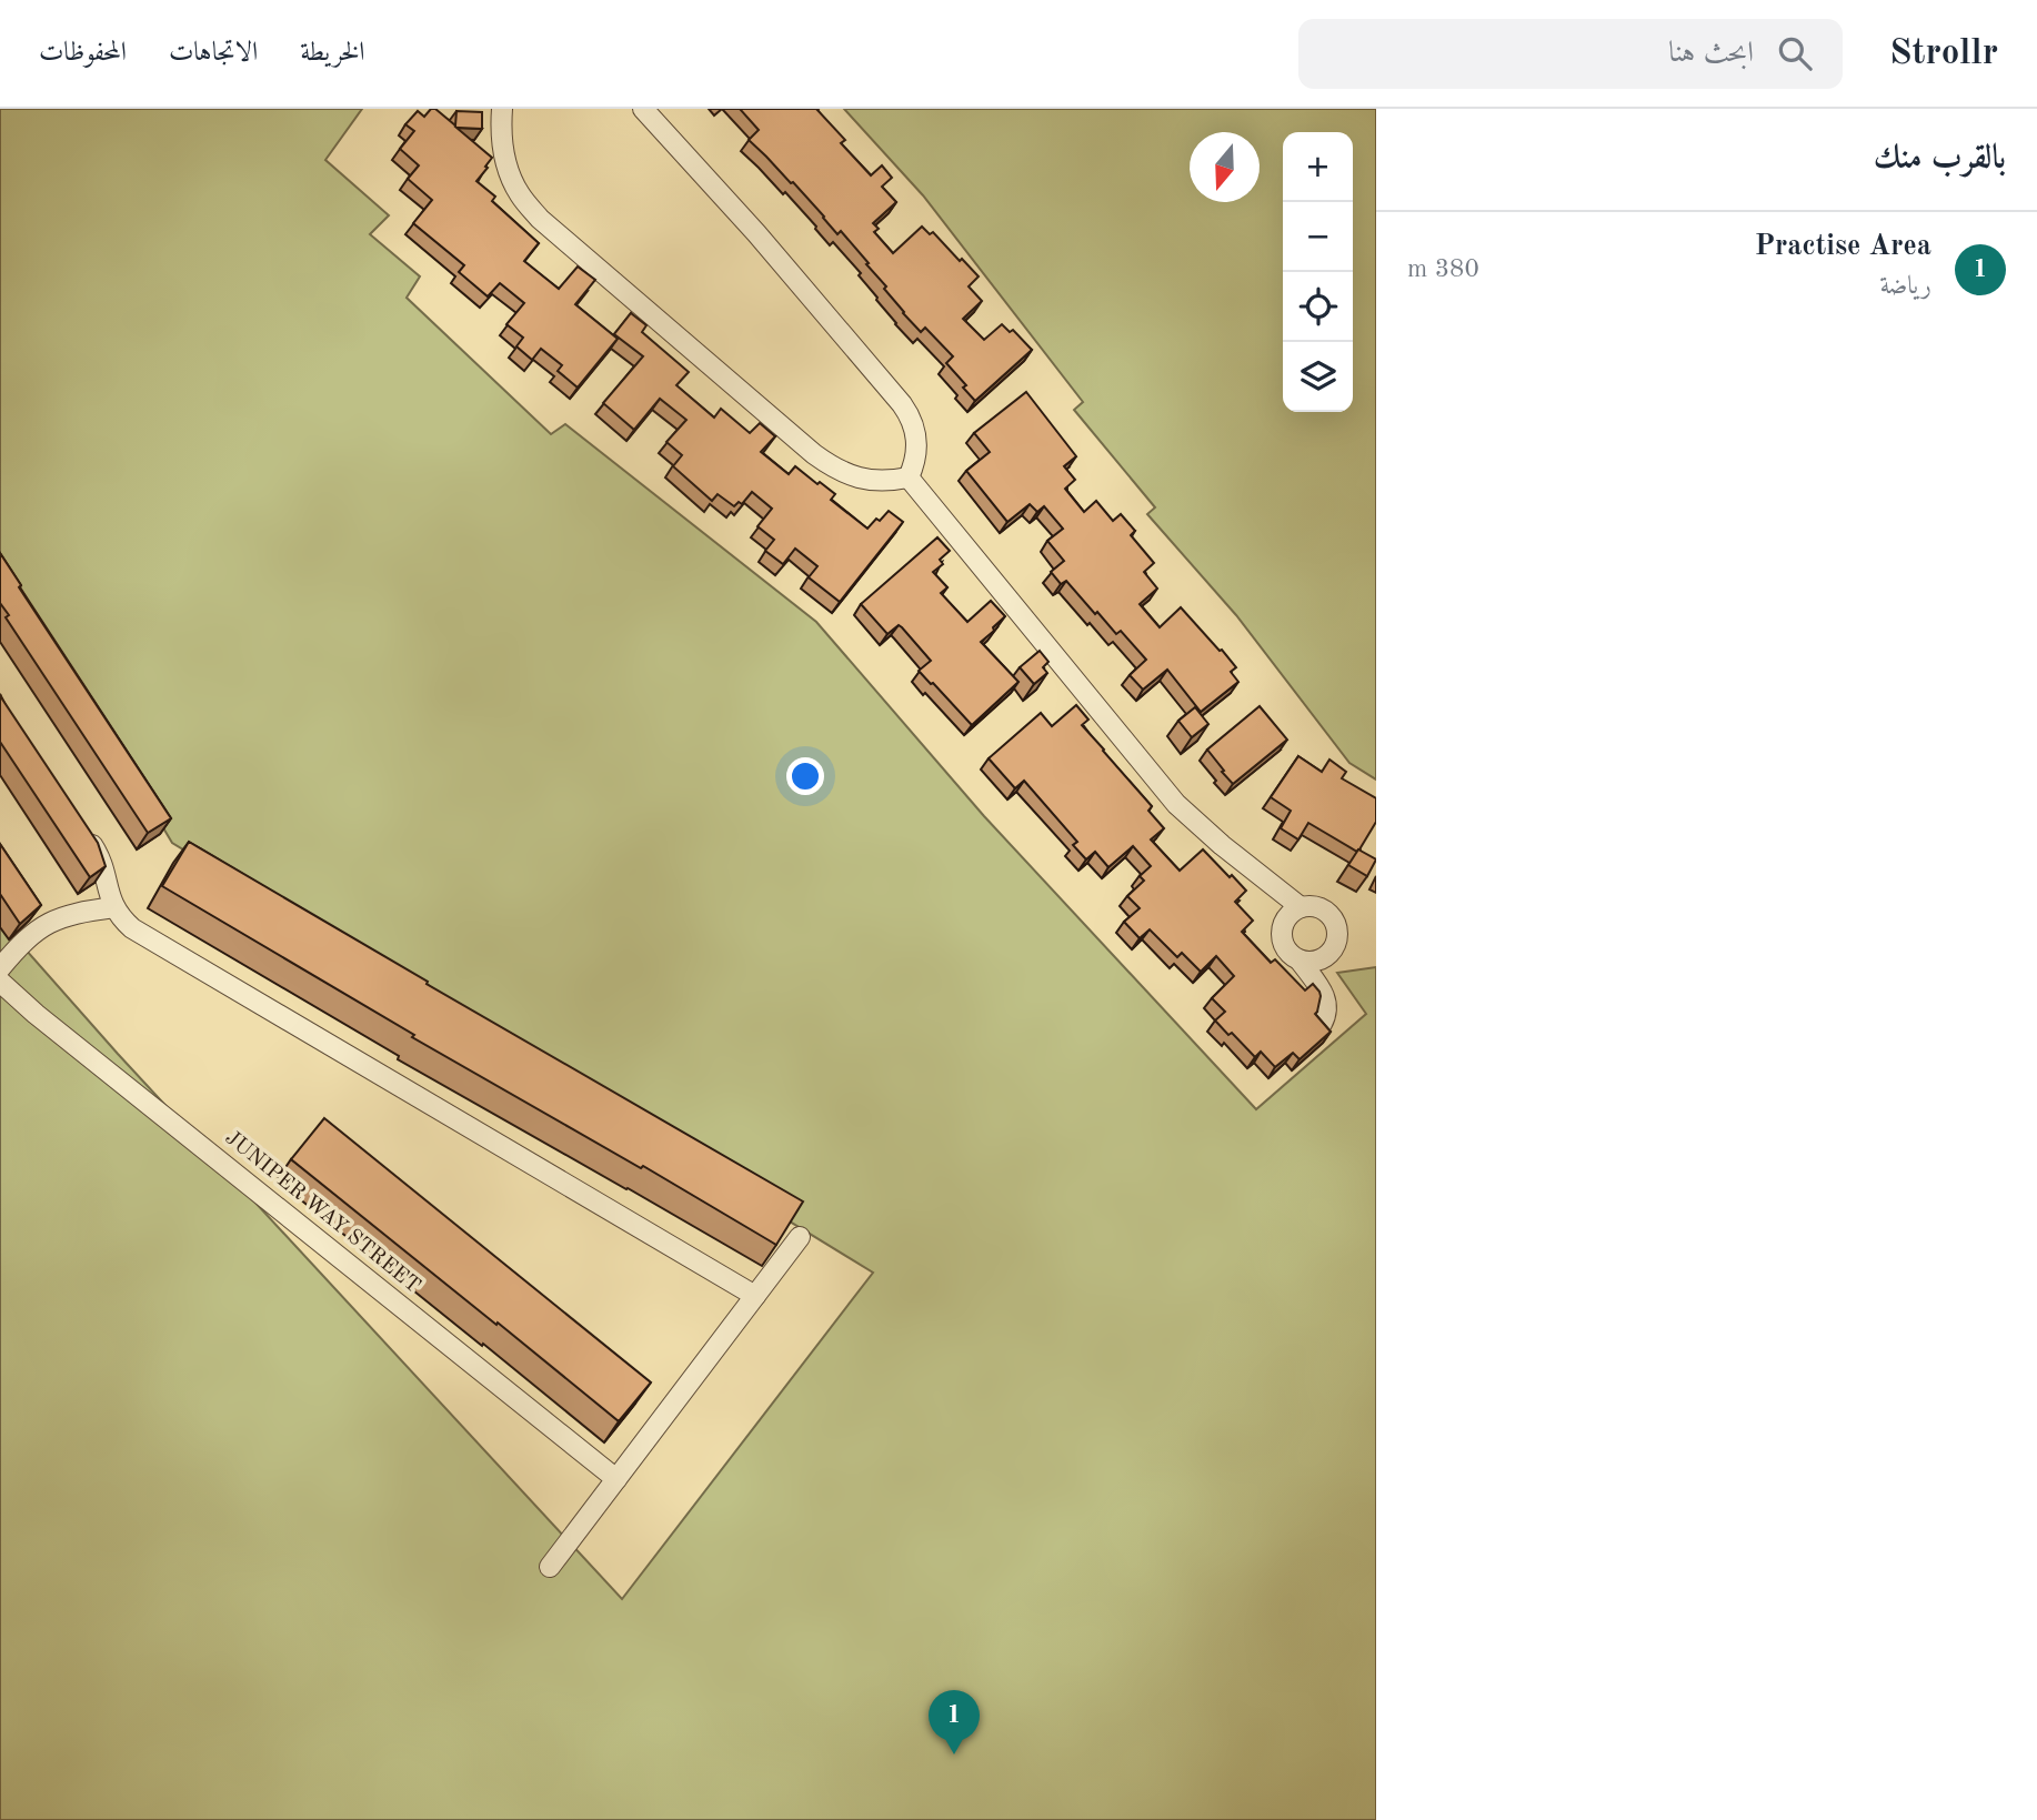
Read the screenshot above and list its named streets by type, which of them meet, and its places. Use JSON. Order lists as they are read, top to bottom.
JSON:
{
  "streets": {
    "street": ["JUNIPER WAY STREET"]
  },
  "north": "bottom",
  "page": {
    "header": "Strollr",
    "search": "ابحث هنا",
    "nav": ["الخريطة", "الاتجاهات", "المحفوظات"],
    "heading": "بالقرب منك",
    "map_buttons": ["+", "−"],
    "list": [
      {
        "mark": "1",
        "name": "Practise Area",
        "note": "رياضة",
        "value": "380 m"
      }
    ],
    "pins": "1"
  }
}
